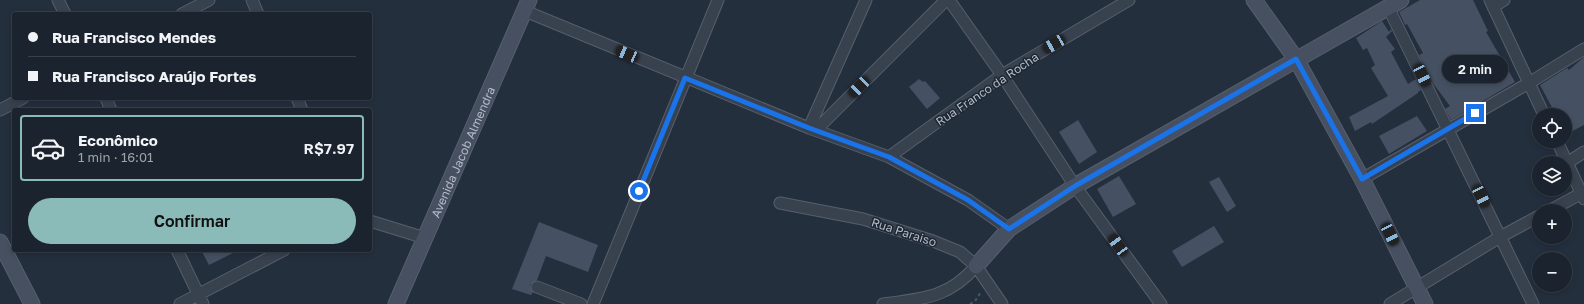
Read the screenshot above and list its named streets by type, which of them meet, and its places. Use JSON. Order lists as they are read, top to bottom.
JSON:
{
  "streets": {
    "street": ["Rua Franco da Rocha", "Avenida Jacob Almendra", "Rua Paraiso"]
  },
  "page": {
    "banner": ["Rua Francisco Mendes", "Rua Francisco Araújo Fortes"],
    "bubble": "2 min",
    "map_buttons": ["+", "−"],
    "list": [
      {
        "name": "Econômico",
        "note": "1 min · 16:01",
        "value": "R$7.97"
      }
    ],
    "buttons": "Confirmar"
  }
}
